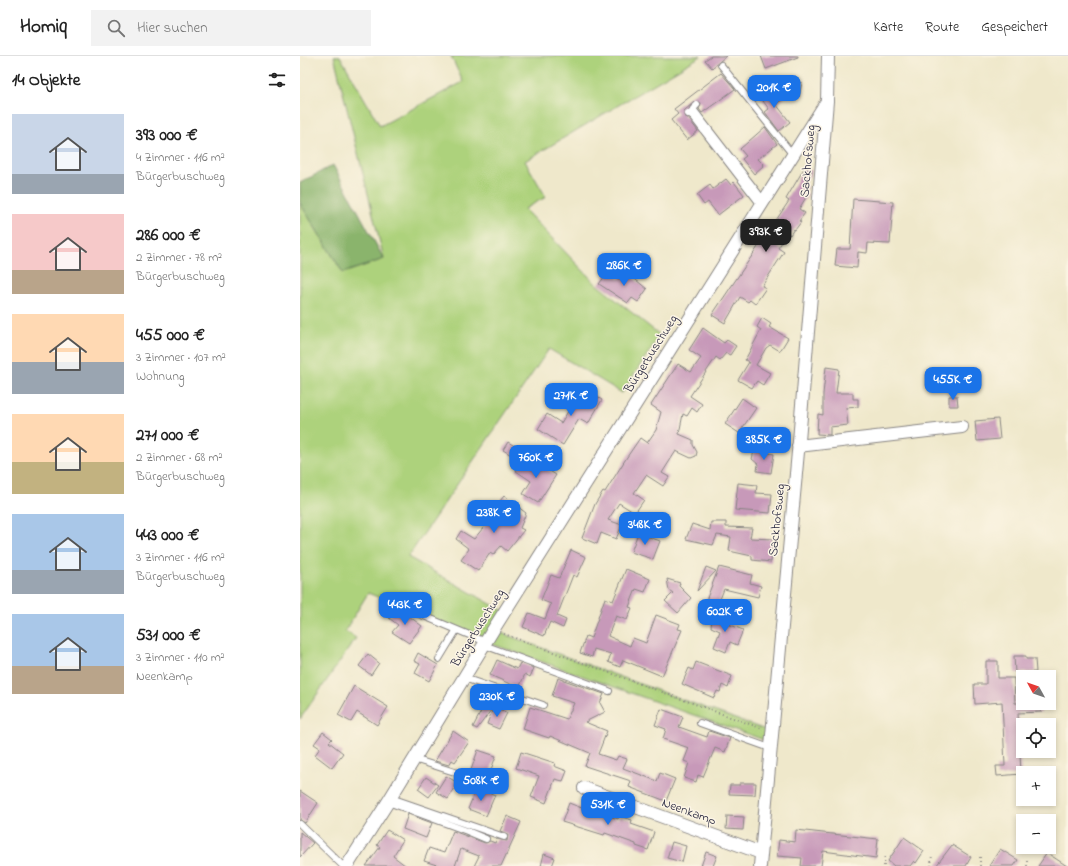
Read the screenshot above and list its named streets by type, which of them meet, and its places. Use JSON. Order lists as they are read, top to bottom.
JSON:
{
  "streets": {
    "street": ["Sackhofsweg", "Bürgerbuschweg", "Neenkamp"]
  },
  "crossings": [
    ["Sackhofsweg", "Bürgerbuschweg"],
    ["Sackhofsweg", "Neenkamp"]
  ],
  "north": "top left",
  "page": {
    "header": "Homiq",
    "search": "Hier suchen",
    "nav": ["Karte", "Route", "Gespeichert"],
    "heading": "14 Objekte",
    "price": [
      "201K €",
      "393K €",
      "286K €",
      "455K €",
      "271K €",
      "385K €",
      "760K €",
      "238K €",
      "348K €",
      "443K €",
      "602K €",
      "230K €",
      "508K €",
      "531K €"
    ],
    "list": [
      {
        "name": "393 000 €",
        "note": "4 Zimmer · 116 m² · Bürgerbuschweg"
      },
      {
        "name": "286 000 €",
        "note": "2 Zimmer · 78 m² · Bürgerbuschweg"
      },
      {
        "name": "455 000 €",
        "note": "3 Zimmer · 107 m² · Wohnung"
      },
      {
        "name": "271 000 €",
        "note": "2 Zimmer · 68 m² · Bürgerbuschweg"
      },
      {
        "name": "443 000 €",
        "note": "3 Zimmer · 116 m² · Bürgerbuschweg"
      },
      {
        "name": "531 000 €",
        "note": "3 Zimmer · 110 m² · Neenkamp"
      }
    ],
    "map_buttons": ["+", "−"]
  }
}
